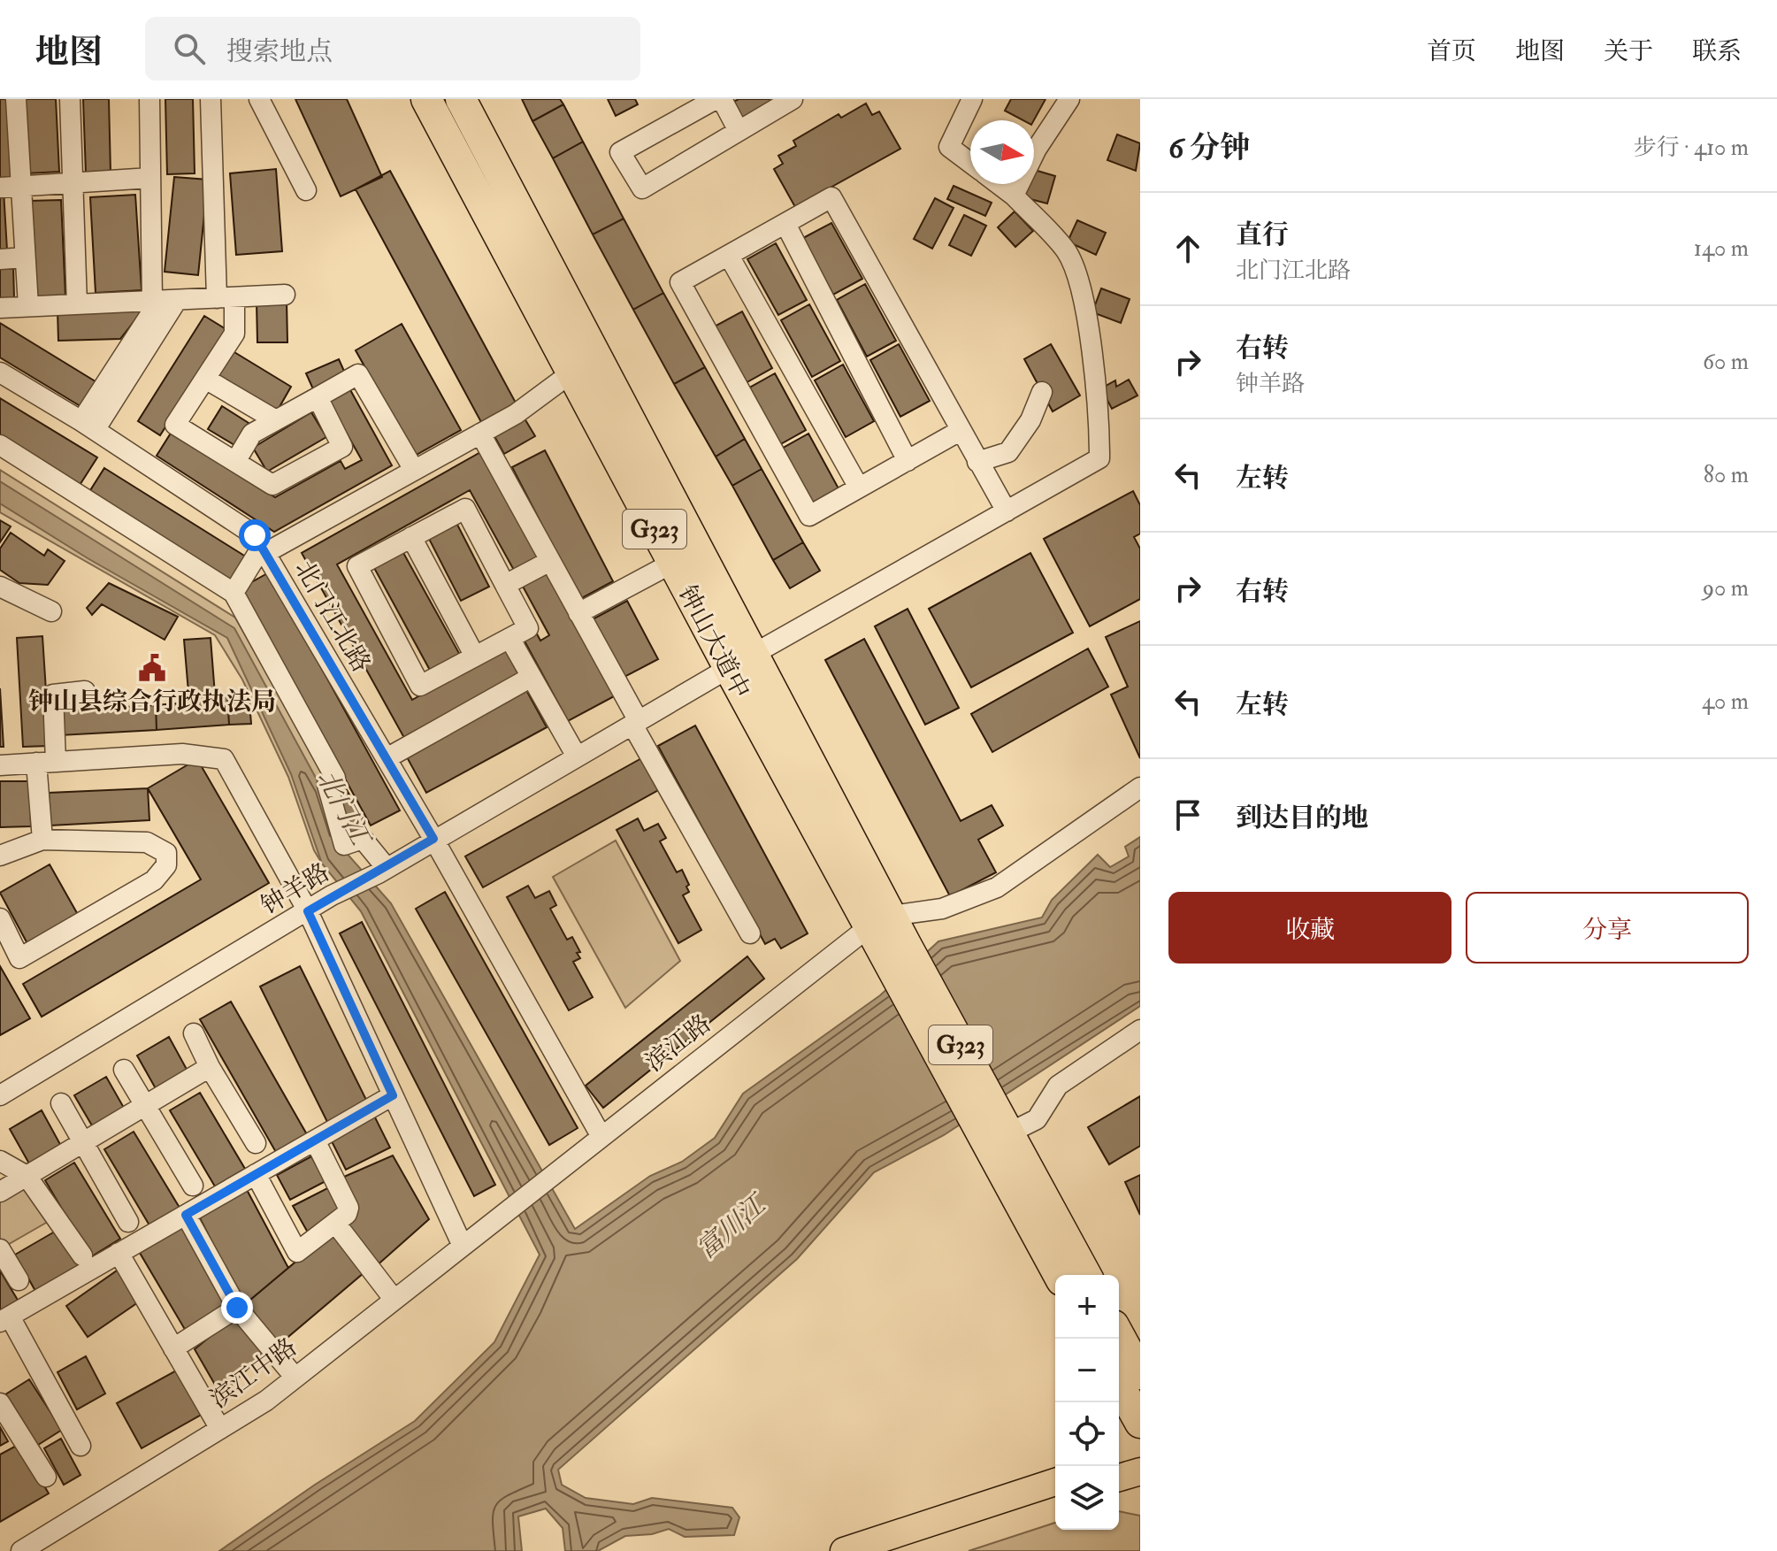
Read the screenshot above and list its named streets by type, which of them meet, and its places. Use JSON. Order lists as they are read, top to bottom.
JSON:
{
  "streets": {
    "highway": ["G323", "钟山大道中"],
    "street": [
      "北门江北路",
      "钟羊路",
      "滨江路",
      "滨江中路"
    ]
  },
  "crossings": [
    ["G323", "钟山大道中"],
    ["北门江北路", "钟羊路"],
    ["北门江北路", "滨江路"],
    ["钟山大道中", "钟羊路"],
    ["钟山大道中", "滨江路"],
    ["滨江路", "滨江中路"]
  ],
  "water": ["北门江", "富川江"],
  "places": {
    "public building": ["钟山县综合行政执法局"]
  },
  "north": "right",
  "page": {
    "header": "地图",
    "search": "搜索地点",
    "nav": [
      "首页",
      "地图",
      "关于",
      "联系"
    ],
    "heading": ["6 分钟", "步行 · 410 m"],
    "list": [
      ["直行", "北门江北路", "140 m"],
      ["右转", "钟羊路", "60 m"],
      ["左转", "80 m"],
      ["右转", "90 m"],
      ["左转", "40 m"],
      "到达目的地"
    ],
    "buttons": ["收藏", "分享"],
    "map_buttons": ["+", "−"]
  }
}
